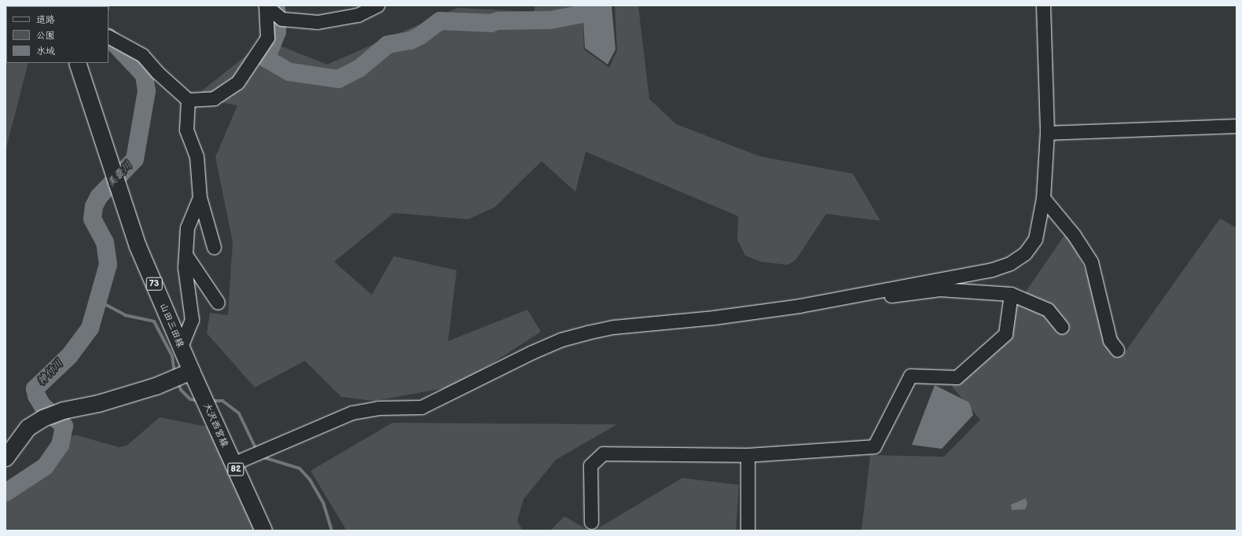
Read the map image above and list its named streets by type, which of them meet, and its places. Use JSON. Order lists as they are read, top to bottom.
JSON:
{
  "streets": {
    "main road": [
      "73",
      "山田三田線",
      "大沢西宮線",
      "82"
    ]
  },
  "crossings": [
    ["山田三田線", "大沢西宮線"]
  ],
  "water": ["美嚢川", "神付川"],
  "legend": ["道路", "公園", "水域"]
}
